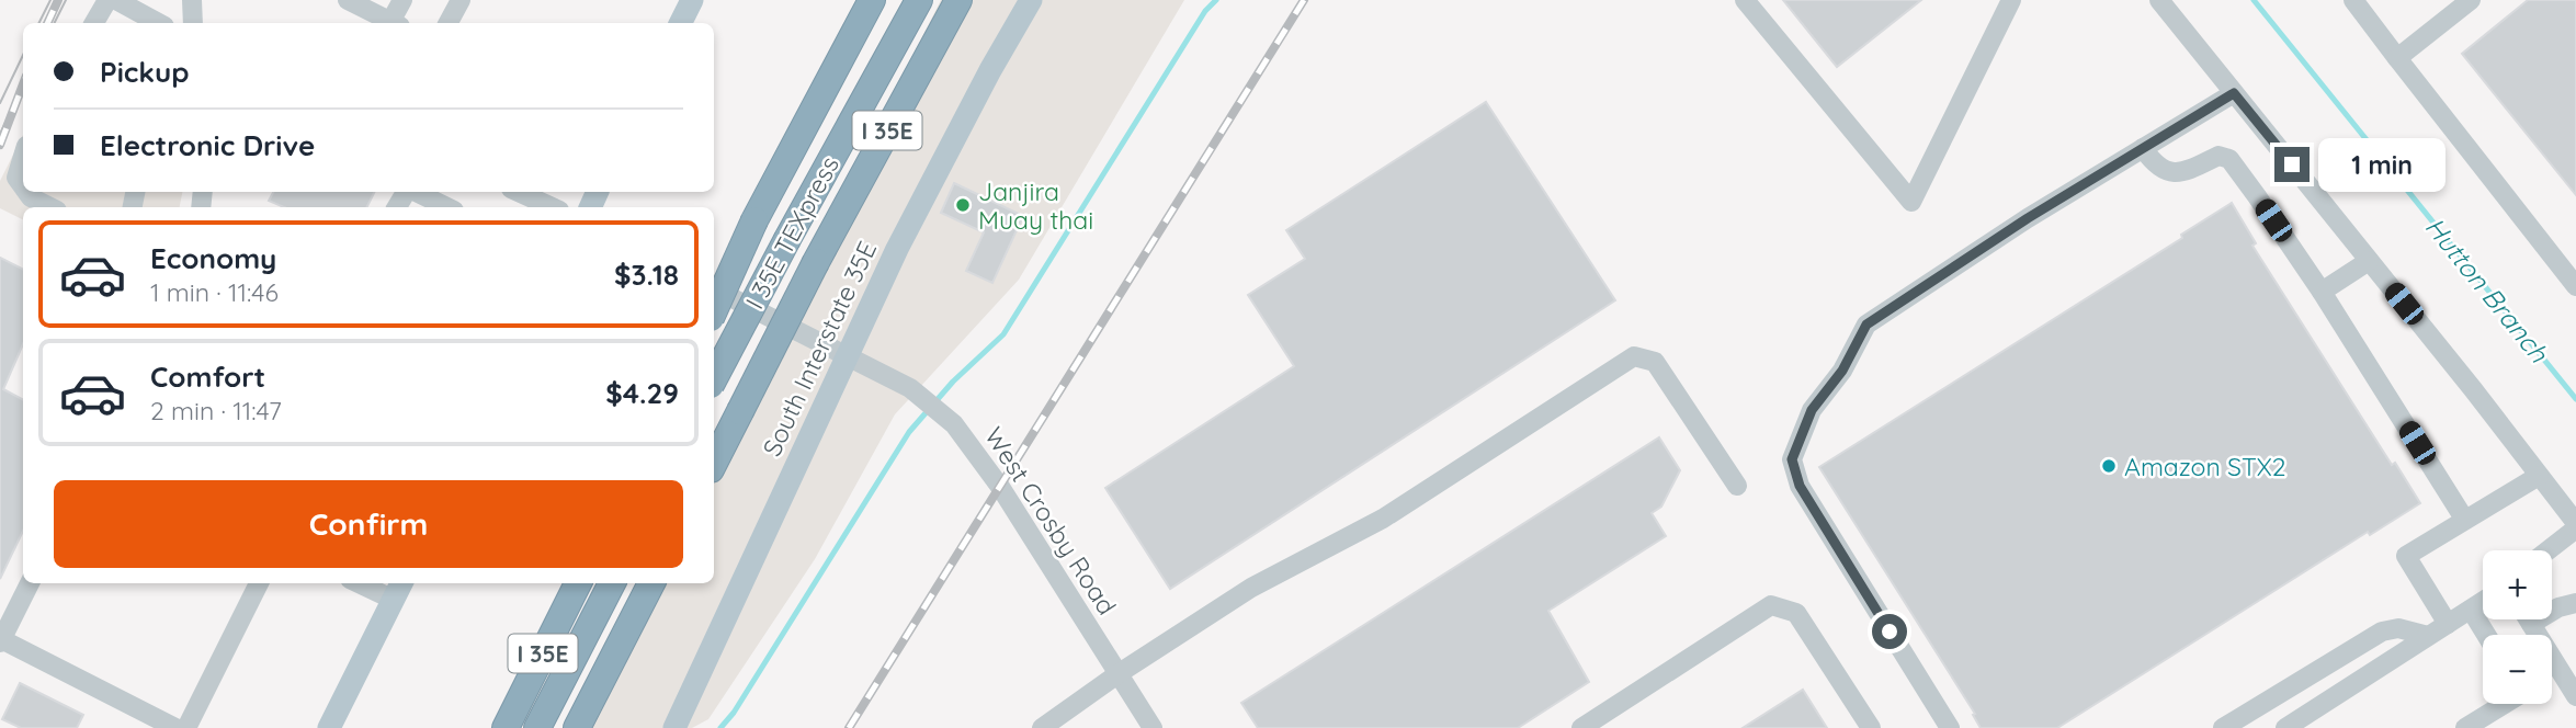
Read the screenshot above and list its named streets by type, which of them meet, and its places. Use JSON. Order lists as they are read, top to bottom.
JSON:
{
  "streets": {
    "highway": ["I 35E", "I 35E TEXpress"],
    "main road": ["South Interstate 35E"],
    "street": ["West Crosby Road"]
  },
  "crossings": [
    ["South Interstate 35E", "West Crosby Road"]
  ],
  "water": ["Hutton Branch"],
  "places": ["Janjira Muay thai", "Amazon STX2"],
  "page": {
    "banner": ["Pickup", "Electronic Drive"],
    "bubble": "1 min",
    "list": [
      {
        "name": "Economy",
        "note": "1 min · 11:46",
        "value": "$3.18"
      },
      {
        "name": "Comfort",
        "note": "2 min · 11:47",
        "value": "$4.29"
      }
    ],
    "buttons": "Confirm",
    "map_buttons": ["+", "−"]
  }
}
